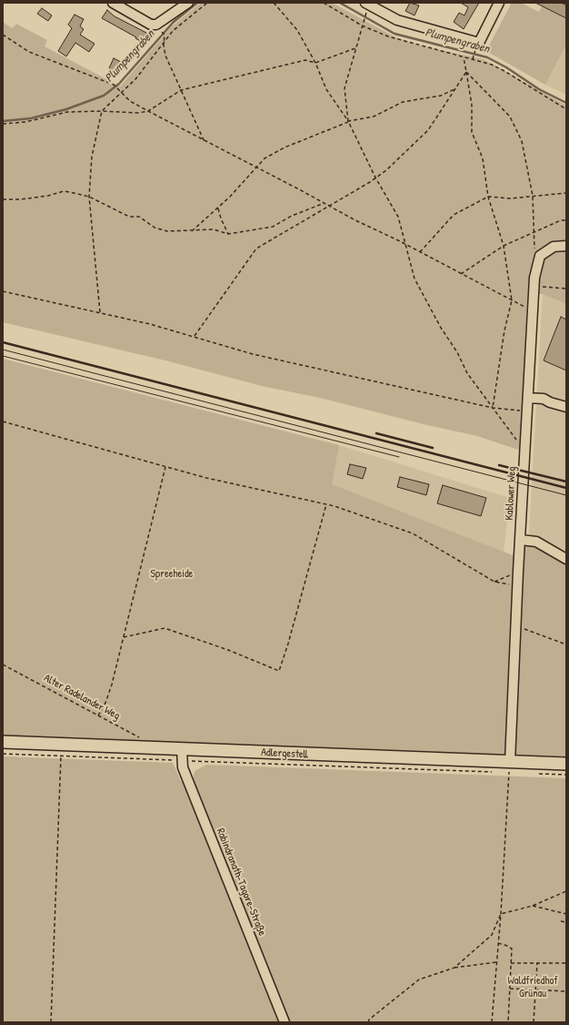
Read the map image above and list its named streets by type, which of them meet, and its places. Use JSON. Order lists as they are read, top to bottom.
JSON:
{
  "streets": {
    "main road": ["Adlergestell"],
    "street": ["Kablower Weg", "Rabindranath-Tagore-Straße"],
    "path": ["Alter Radelander Weg"]
  },
  "crossings": [
    ["Kablower Weg", "Adlergestell"],
    ["Alter Radelander Weg", "Adlergestell"],
    ["Adlergestell", "Rabindranath-Tagore-Straße"]
  ],
  "water": ["Plumpengraben"],
  "parks": ["Spreeheide", "Waldfriedhof Grünau"]
}
